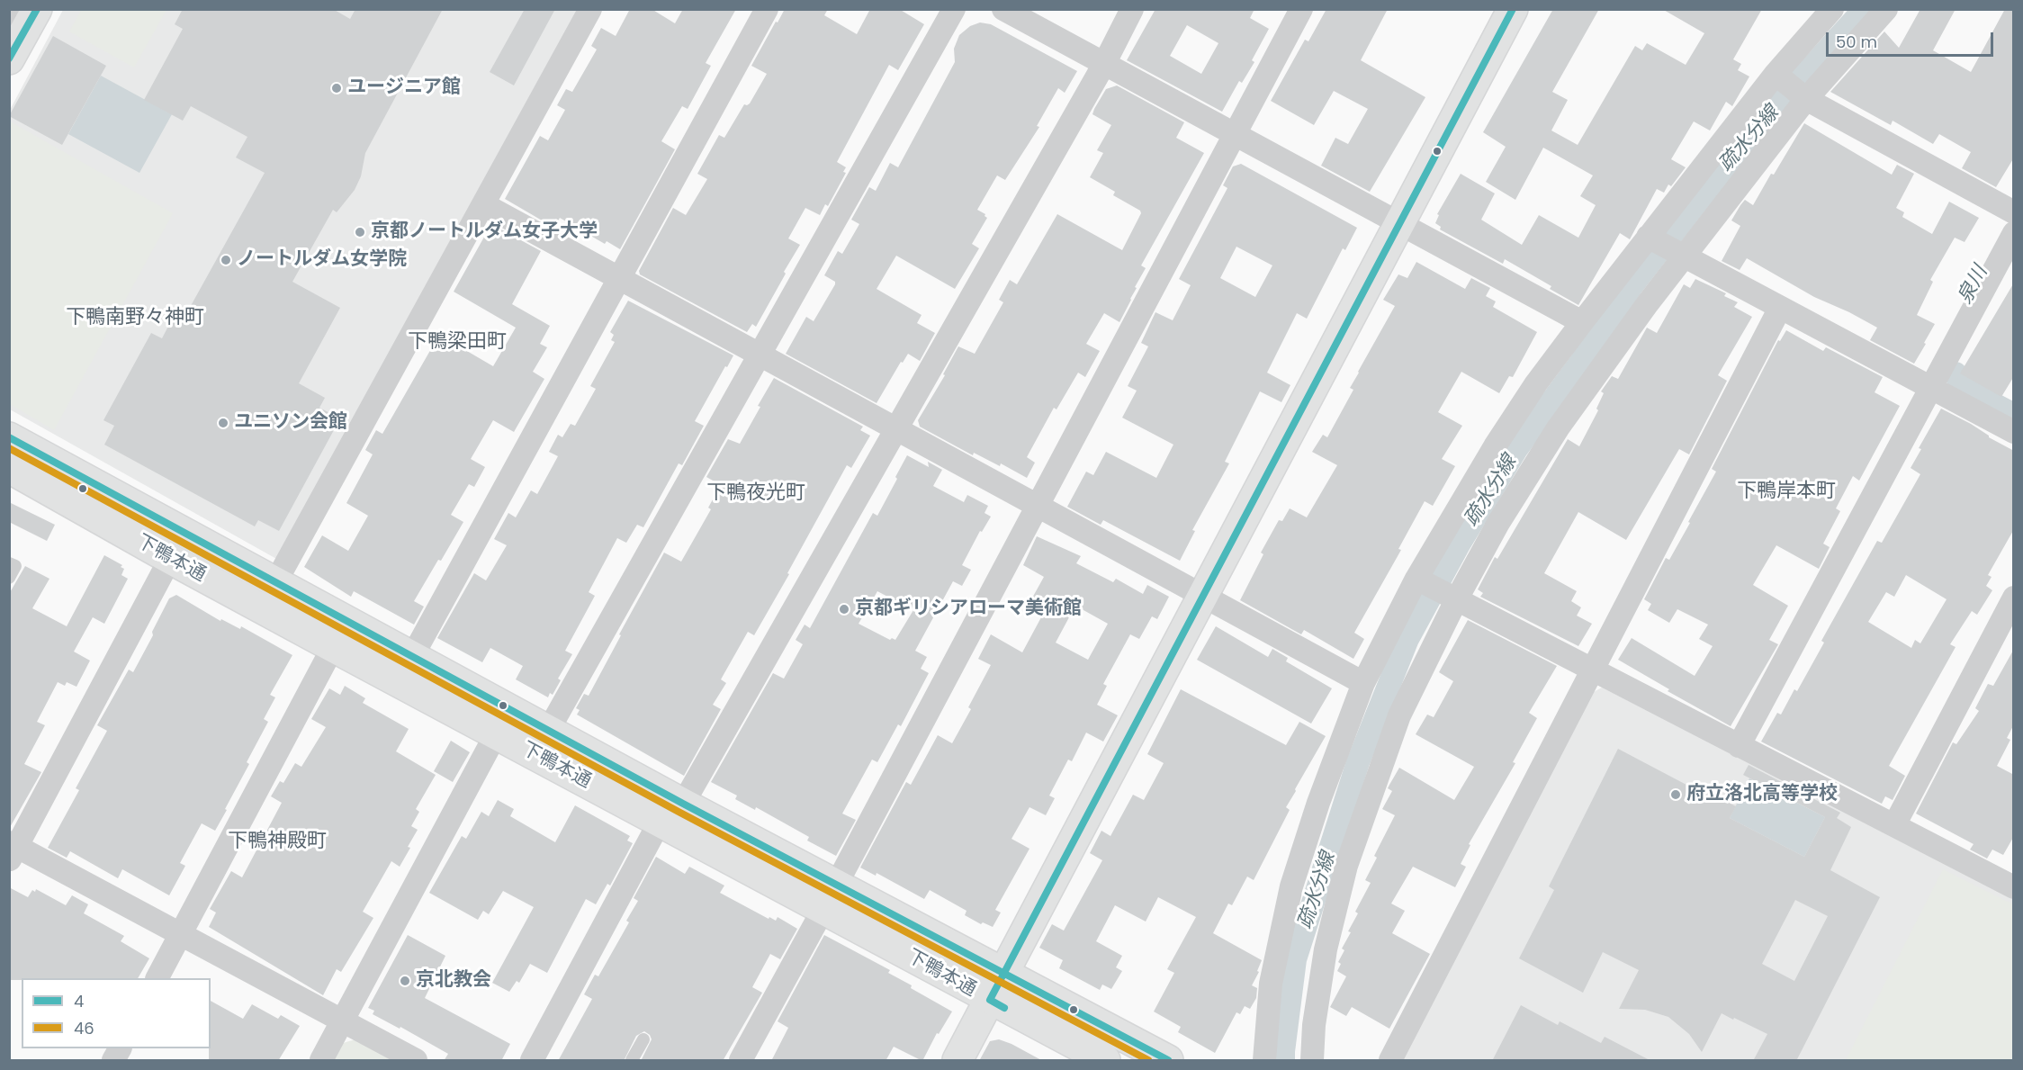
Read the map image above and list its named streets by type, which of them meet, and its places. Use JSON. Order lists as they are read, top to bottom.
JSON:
{
  "streets": {
    "main road": ["下鴨本通"]
  },
  "districts": [
    "下鴨南野々神町",
    "下鴨梁田町",
    "下鴨岸本町",
    "下鴨夜光町",
    "下鴨神殿町"
  ],
  "water": ["疏水分線", "泉川"],
  "places": [
    "ユージニア館",
    "京都ノートルダム女子大学",
    "ノートルダム女学院",
    "ユニソン会館",
    "京都ギリシアローマ美術館",
    "府立洛北高等学校",
    "京北教会"
  ],
  "lines": ["transit line 4", "transit line 46"],
  "legend": ["4", "46"],
  "scale_bar": "50 m"
}
